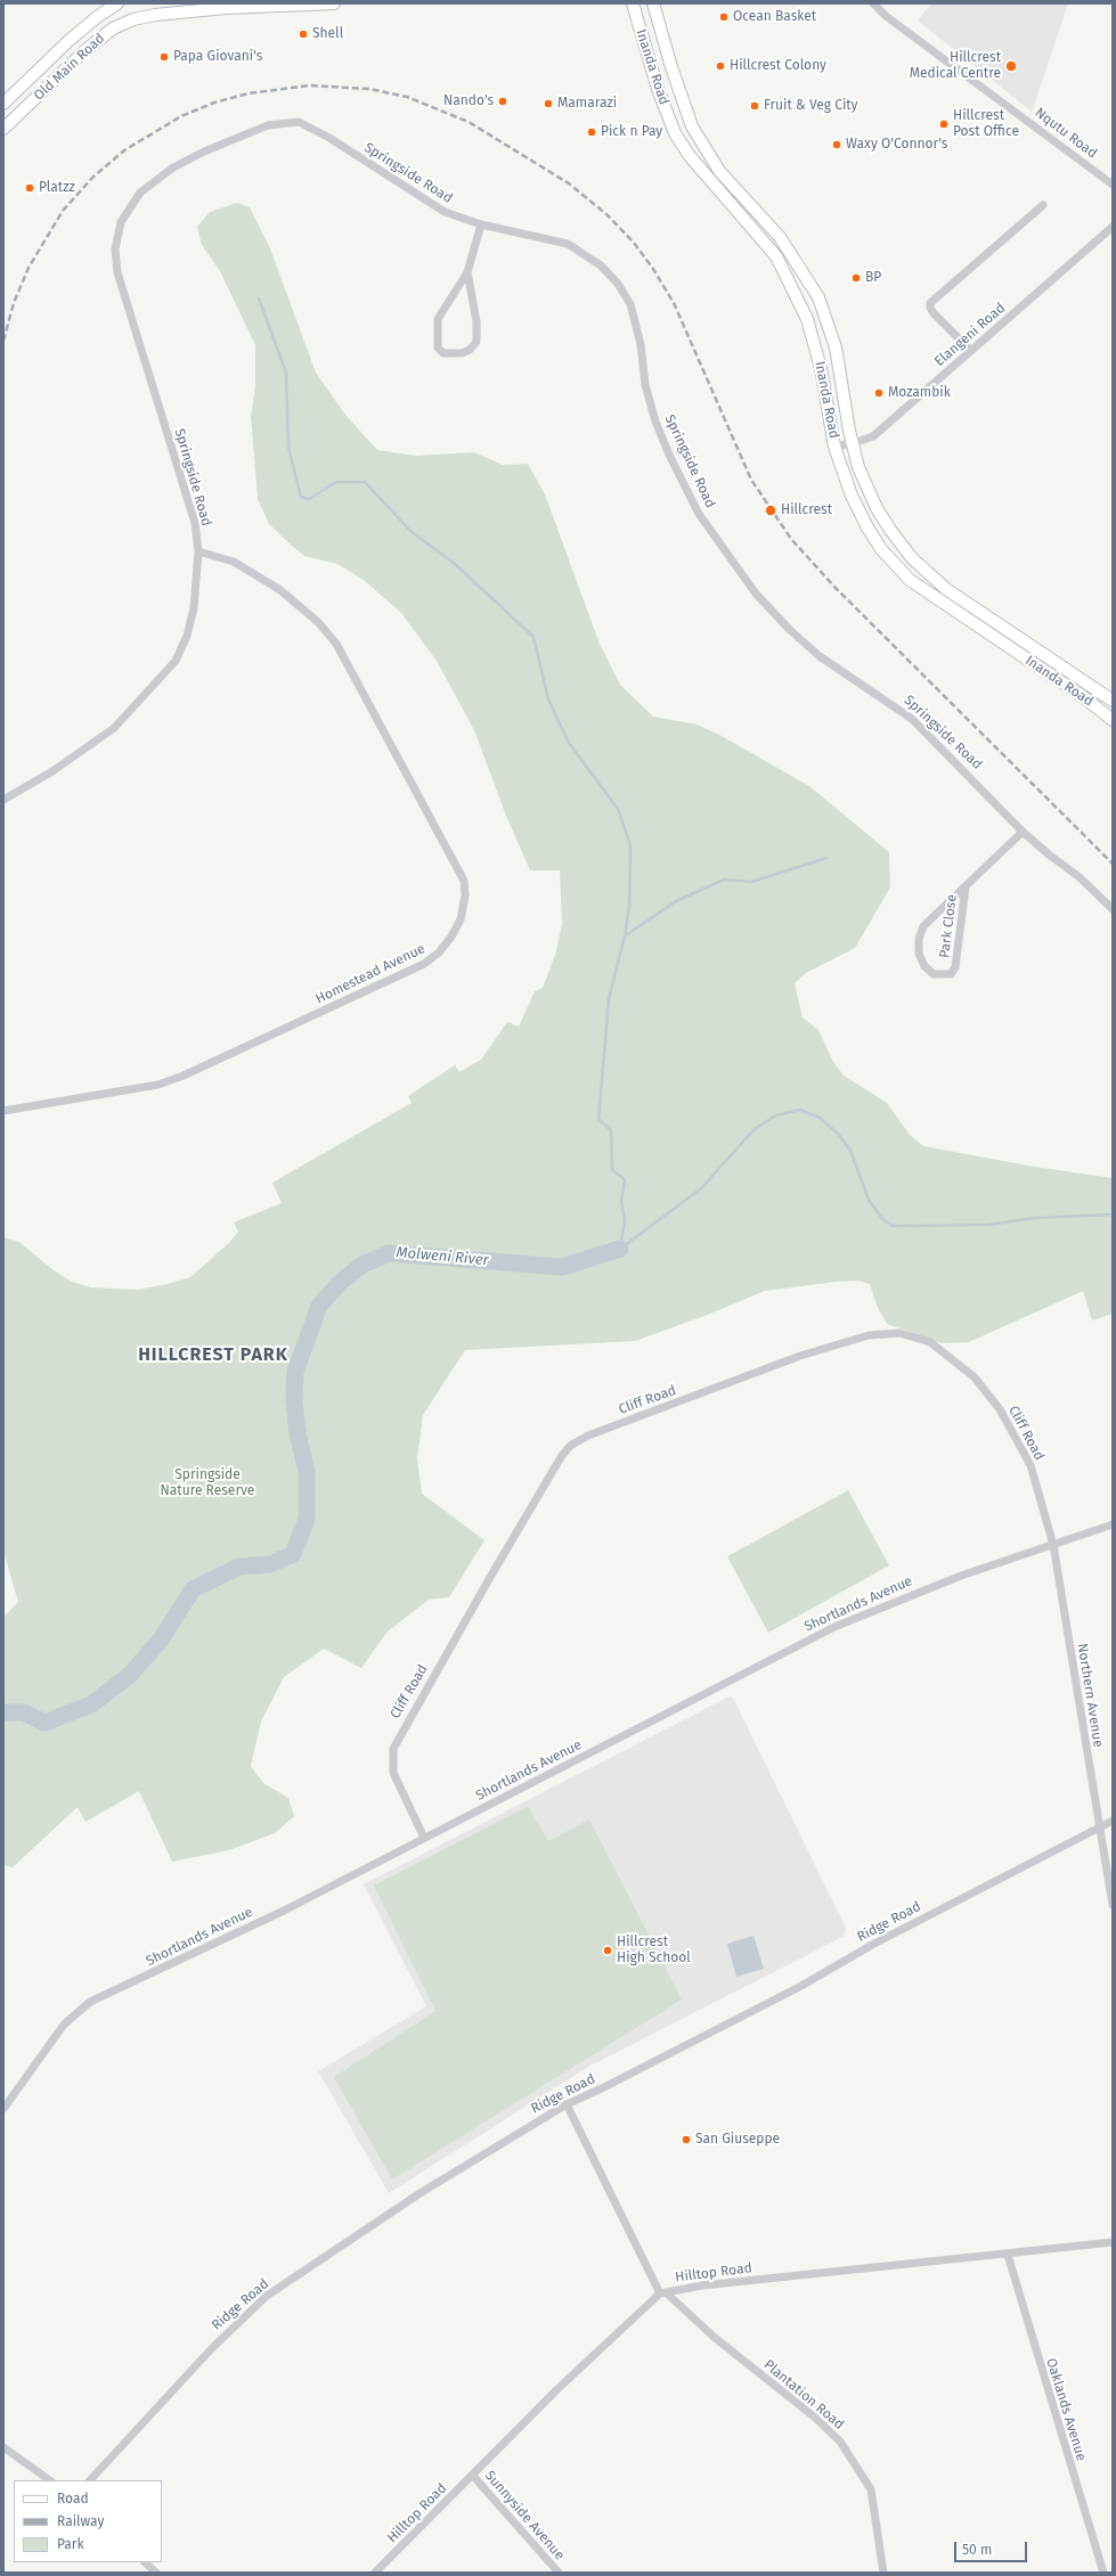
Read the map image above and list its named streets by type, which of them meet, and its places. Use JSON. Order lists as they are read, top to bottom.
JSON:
{
  "streets": {
    "main road": ["Old Main Road", "Inanda Road"],
    "street": [
      "Nqutu Road",
      "Springside Road",
      "Elangeni Road",
      "Park Close",
      "Homestead Avenue",
      "Cliff Road",
      "Shortlands Avenue",
      "Northern Avenue",
      "Ridge Road",
      "Hilltop Road",
      "Plantation Road",
      "Oaklands Avenue",
      "Sunnyside Avenue"
    ]
  },
  "crossings": [
    ["Inanda Road", "Elangeni Road"],
    ["Springside Road", "Park Close"],
    ["Springside Road", "Homestead Avenue"],
    ["Cliff Road", "Shortlands Avenue"],
    ["Cliff Road", "Northern Avenue"],
    ["Shortlands Avenue", "Northern Avenue"],
    ["Northern Avenue", "Ridge Road"],
    ["Ridge Road", "Plantation Road"],
    ["Hilltop Road", "Plantation Road"],
    ["Hilltop Road", "Oaklands Avenue"],
    ["Hilltop Road", "Sunnyside Avenue"]
  ],
  "districts": ["HILLCREST PARK"],
  "water": ["Molweni River"],
  "parks": ["Springside Nature Reserve"],
  "places": [
    "Ocean Basket",
    "Shell",
    "Papa Giovani's",
    "Hillcrest Colony",
    "Hillcrest Medical Centre",
    "Nando's",
    "Mamarazi",
    "Fruit & Veg City",
    "Hillcrest Post Office",
    "Pick n Pay",
    "Waxy O'Connor's",
    "Platzz",
    "BP",
    "Mozambik",
    "Hillcrest",
    "Hillcrest High School",
    "San Giuseppe"
  ],
  "legend": ["Road", "Railway", "Park"],
  "scale_bar": "50 m"
}
